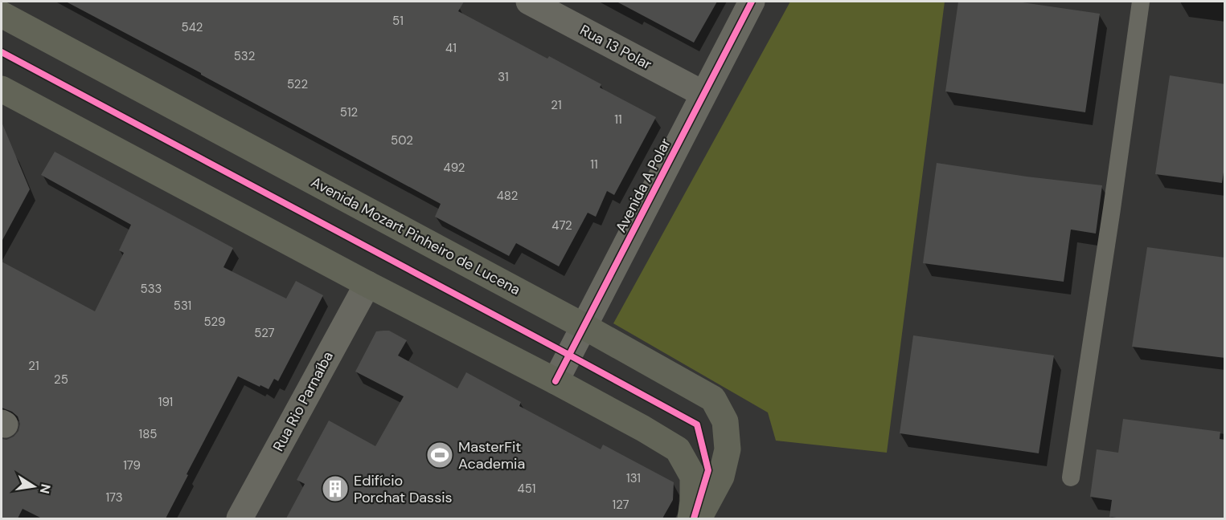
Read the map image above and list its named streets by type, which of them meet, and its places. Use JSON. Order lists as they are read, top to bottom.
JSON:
{
  "streets": {
    "main road": ["Avenida Mozart Pinheiro de Lucena"],
    "street": ["Rua 13 Polar", "Avenida A Polar", "Rua Rio Parnaíba"]
  },
  "crossings": [
    ["Rua 13 Polar", "Avenida A Polar"],
    ["Avenida A Polar", "Avenida Mozart Pinheiro de Lucena"]
  ],
  "places": {
    "sports": ["MasterFit Academia"],
    "building": ["Edifício Porchat Dassis"]
  },
  "house_numbers": [
    "51",
    "542",
    "41",
    "532",
    "31",
    "522",
    "21",
    "512",
    "11",
    "502",
    "11",
    "492",
    "482",
    "472",
    "533",
    "531",
    "529",
    "527",
    "21",
    "25",
    "191",
    "185",
    "179",
    "131",
    "451",
    "173",
    "127"
  ],
  "north": "right"
}
